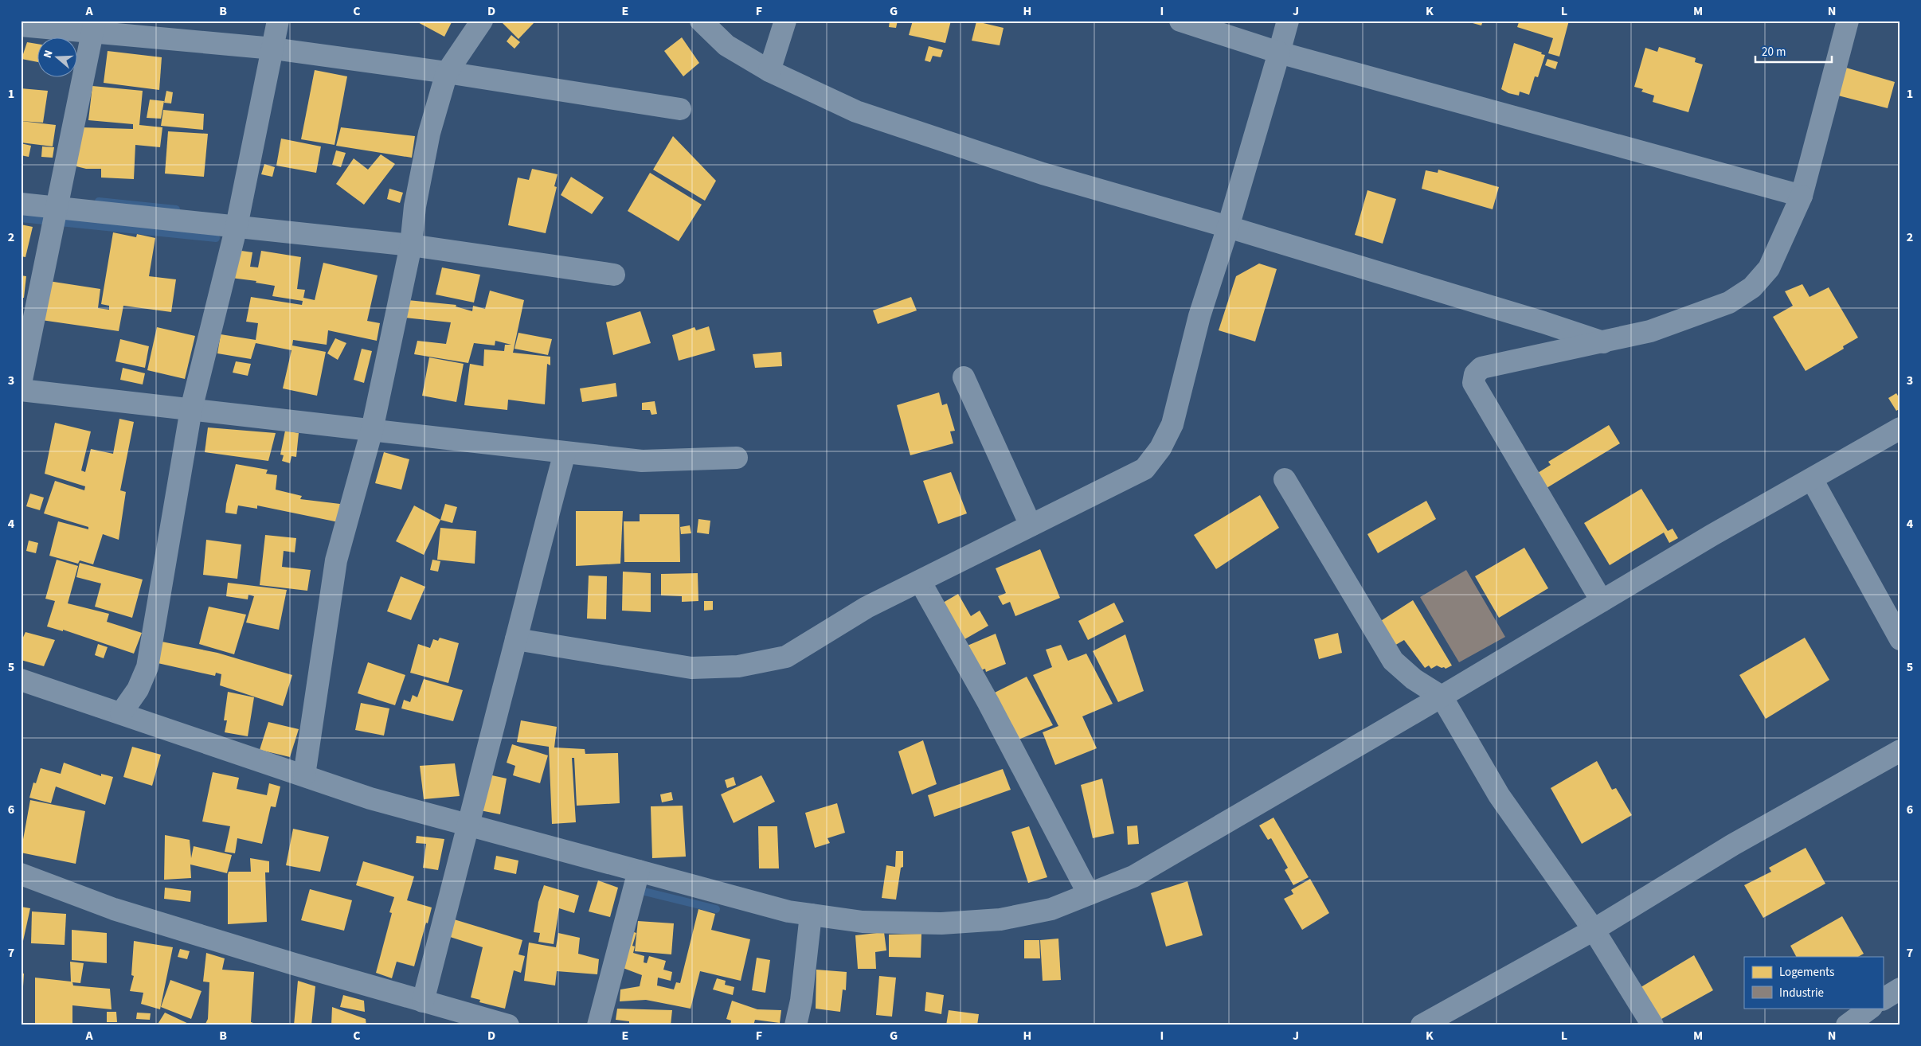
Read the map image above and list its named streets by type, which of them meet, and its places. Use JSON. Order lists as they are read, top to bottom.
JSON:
{
  "legend": ["Logements", "Industrie"],
  "scale_bar": "20 m",
  "north": "left",
  "grid": {
    "columns": [
      "A",
      "B",
      "C",
      "D",
      "E",
      "F",
      "G",
      "H",
      "I",
      "J",
      "K",
      "L",
      "M",
      "N"
    ],
    "rows": [
      "1",
      "2",
      "3",
      "4",
      "5",
      "6",
      "7"
    ]
  }
}
